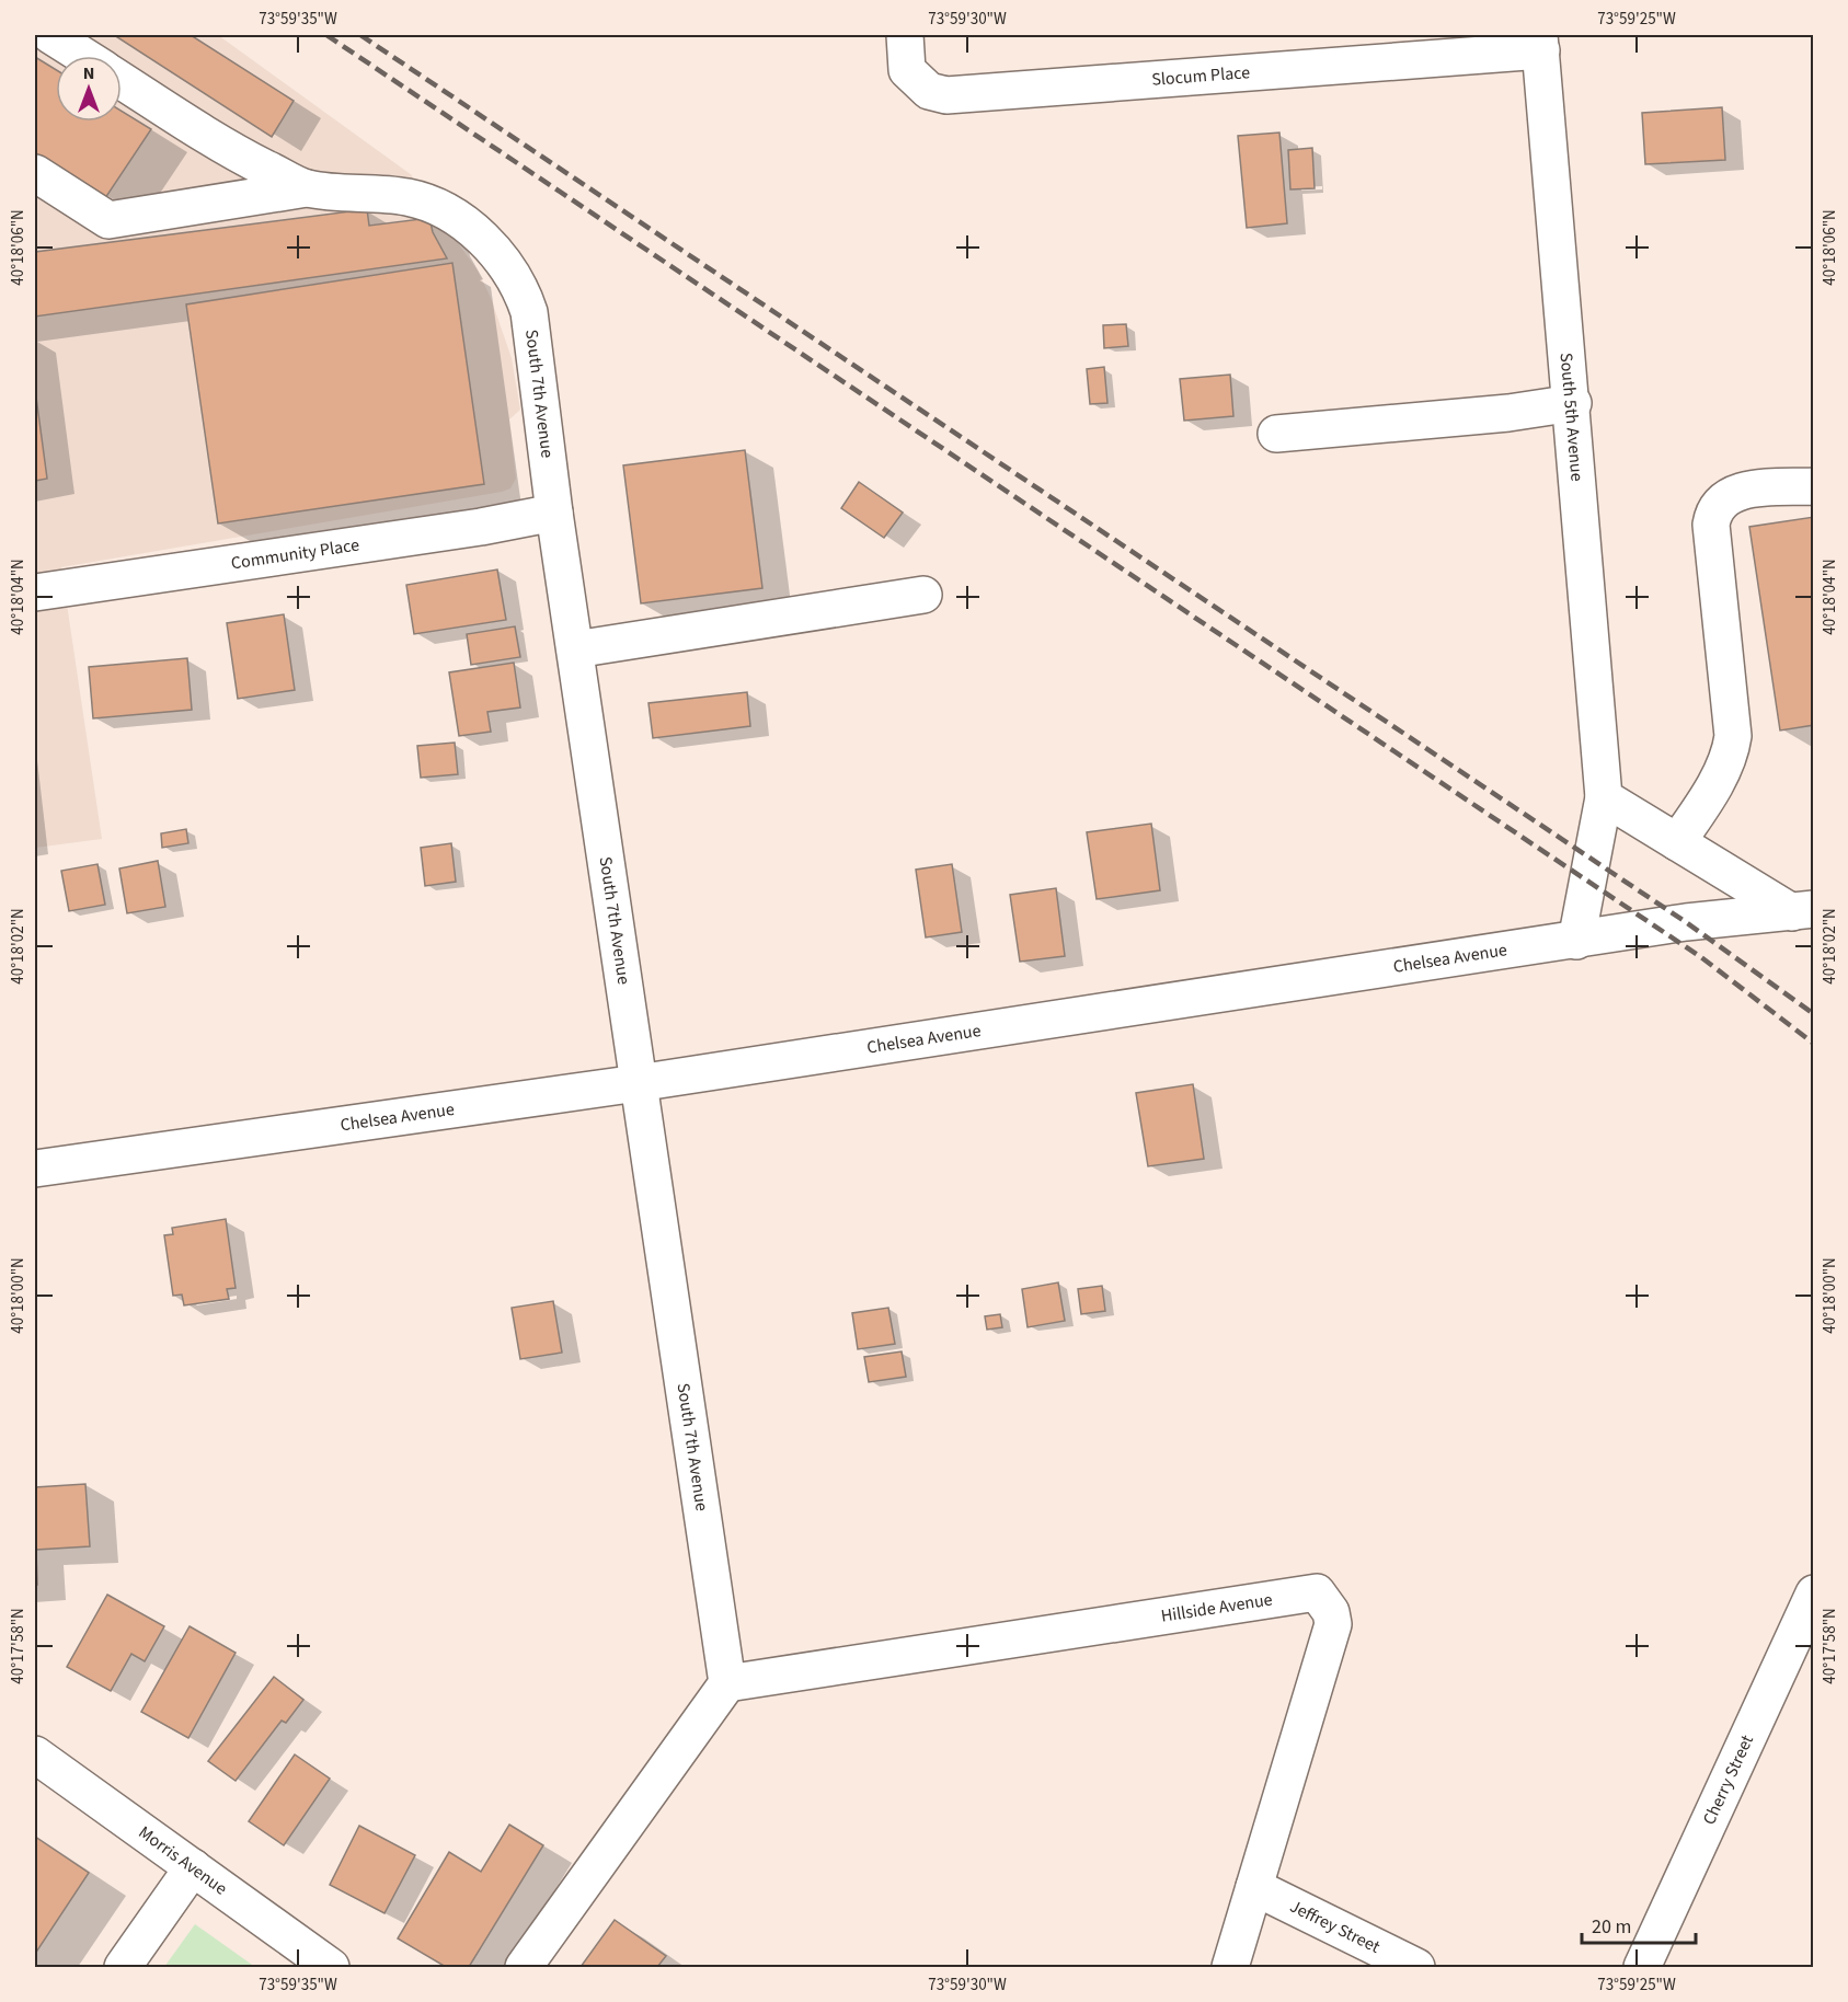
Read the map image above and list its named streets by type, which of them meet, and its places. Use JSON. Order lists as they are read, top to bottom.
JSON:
{
  "streets": {
    "street": [
      "Slocum Place",
      "South 7th Avenue",
      "South 5th Avenue",
      "Community Place",
      "Chelsea Avenue",
      "Hillside Avenue",
      "Cherry Street",
      "Morris Avenue",
      "Jeffrey Street"
    ]
  },
  "crossings": [
    ["Slocum Place", "South 5th Avenue"],
    ["South 7th Avenue", "Community Place"],
    ["South 7th Avenue", "Chelsea Avenue"],
    ["South 7th Avenue", "Hillside Avenue"],
    ["South 5th Avenue", "Chelsea Avenue"],
    ["Hillside Avenue", "Jeffrey Street"]
  ],
  "scale_bar": "20 m",
  "north": "top",
  "coordinates": [
    "73°59'35\"W",
    "73°59'30\"W",
    "73°59'25\"W",
    "40°18'06\"N",
    "40°18'04\"N",
    "40°18'02\"N",
    "40°18'00\"N",
    "40°17'58\"N"
  ]
}
